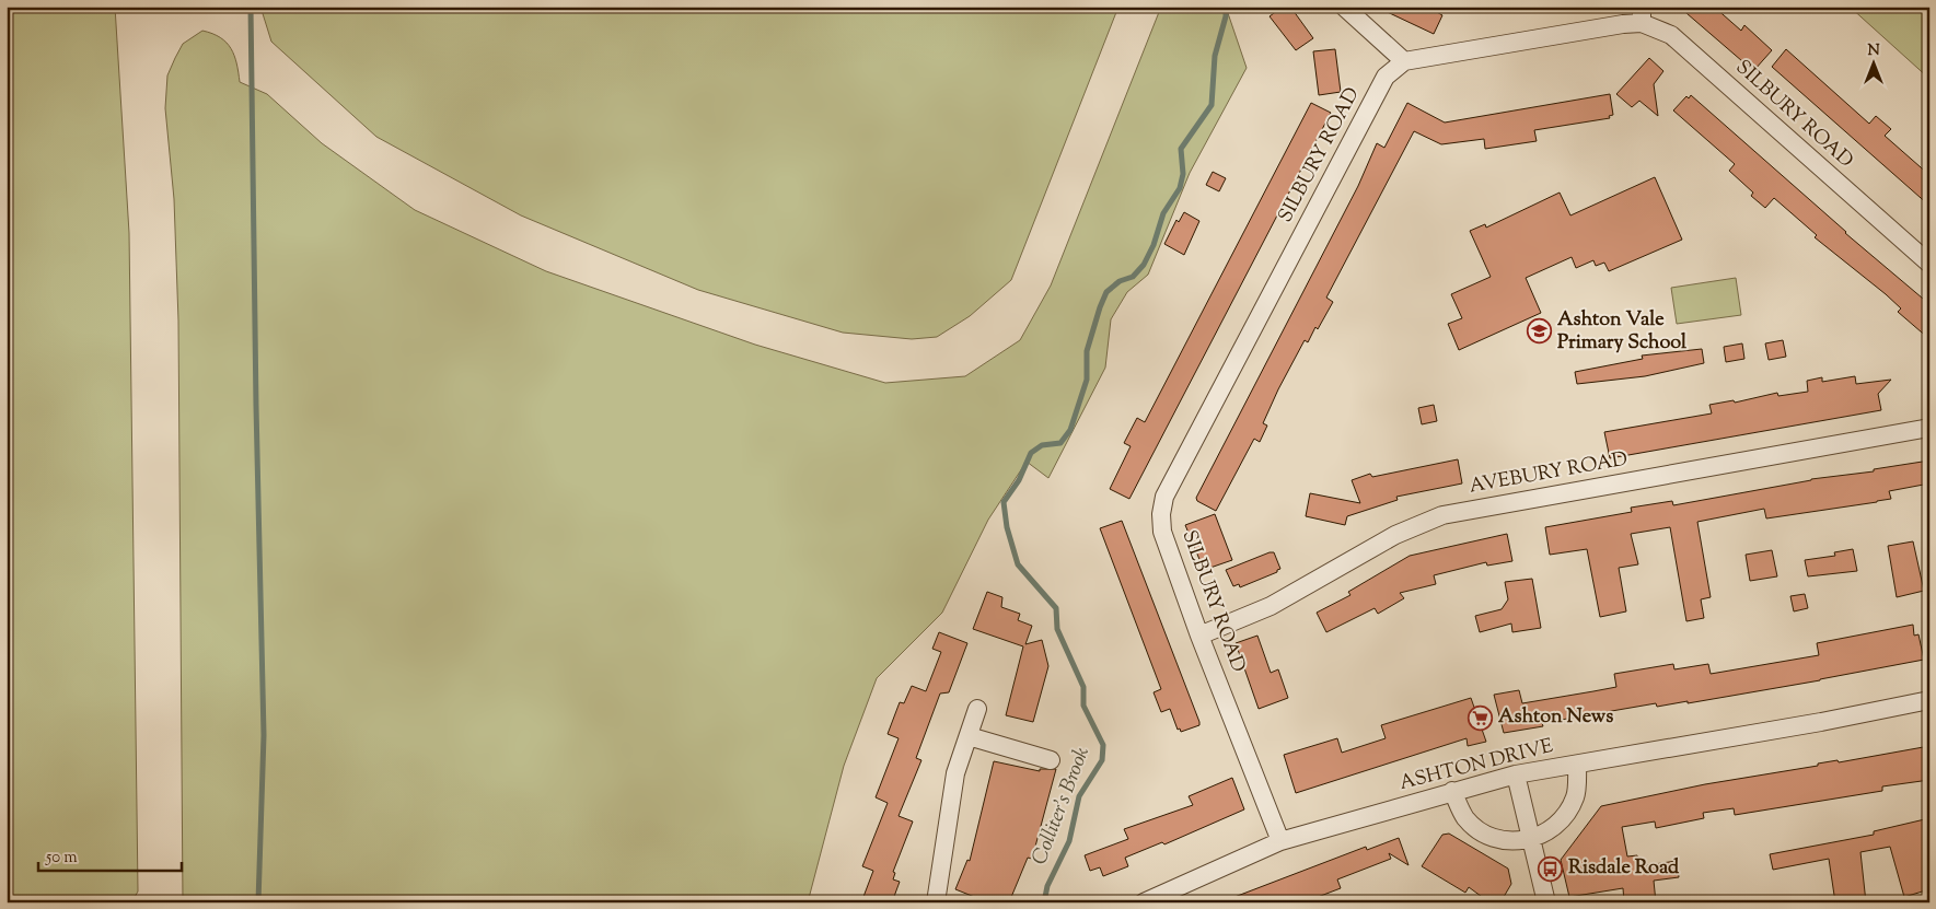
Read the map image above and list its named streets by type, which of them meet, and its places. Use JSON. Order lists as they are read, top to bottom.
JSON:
{
  "streets": {
    "street": ["SILBURY ROAD", "AVEBURY ROAD", "ASHTON DRIVE"]
  },
  "crossings": [
    ["SILBURY ROAD", "AVEBURY ROAD"],
    ["SILBURY ROAD", "ASHTON DRIVE"]
  ],
  "water": ["Colliter's Brook"],
  "places": {
    "school or university": ["Ashton Vale Primary School"],
    "supermarket": ["Ashton News"],
    "bus stop": ["Risdale Road"]
  },
  "scale_bar": "50 m",
  "north": "top"
}
